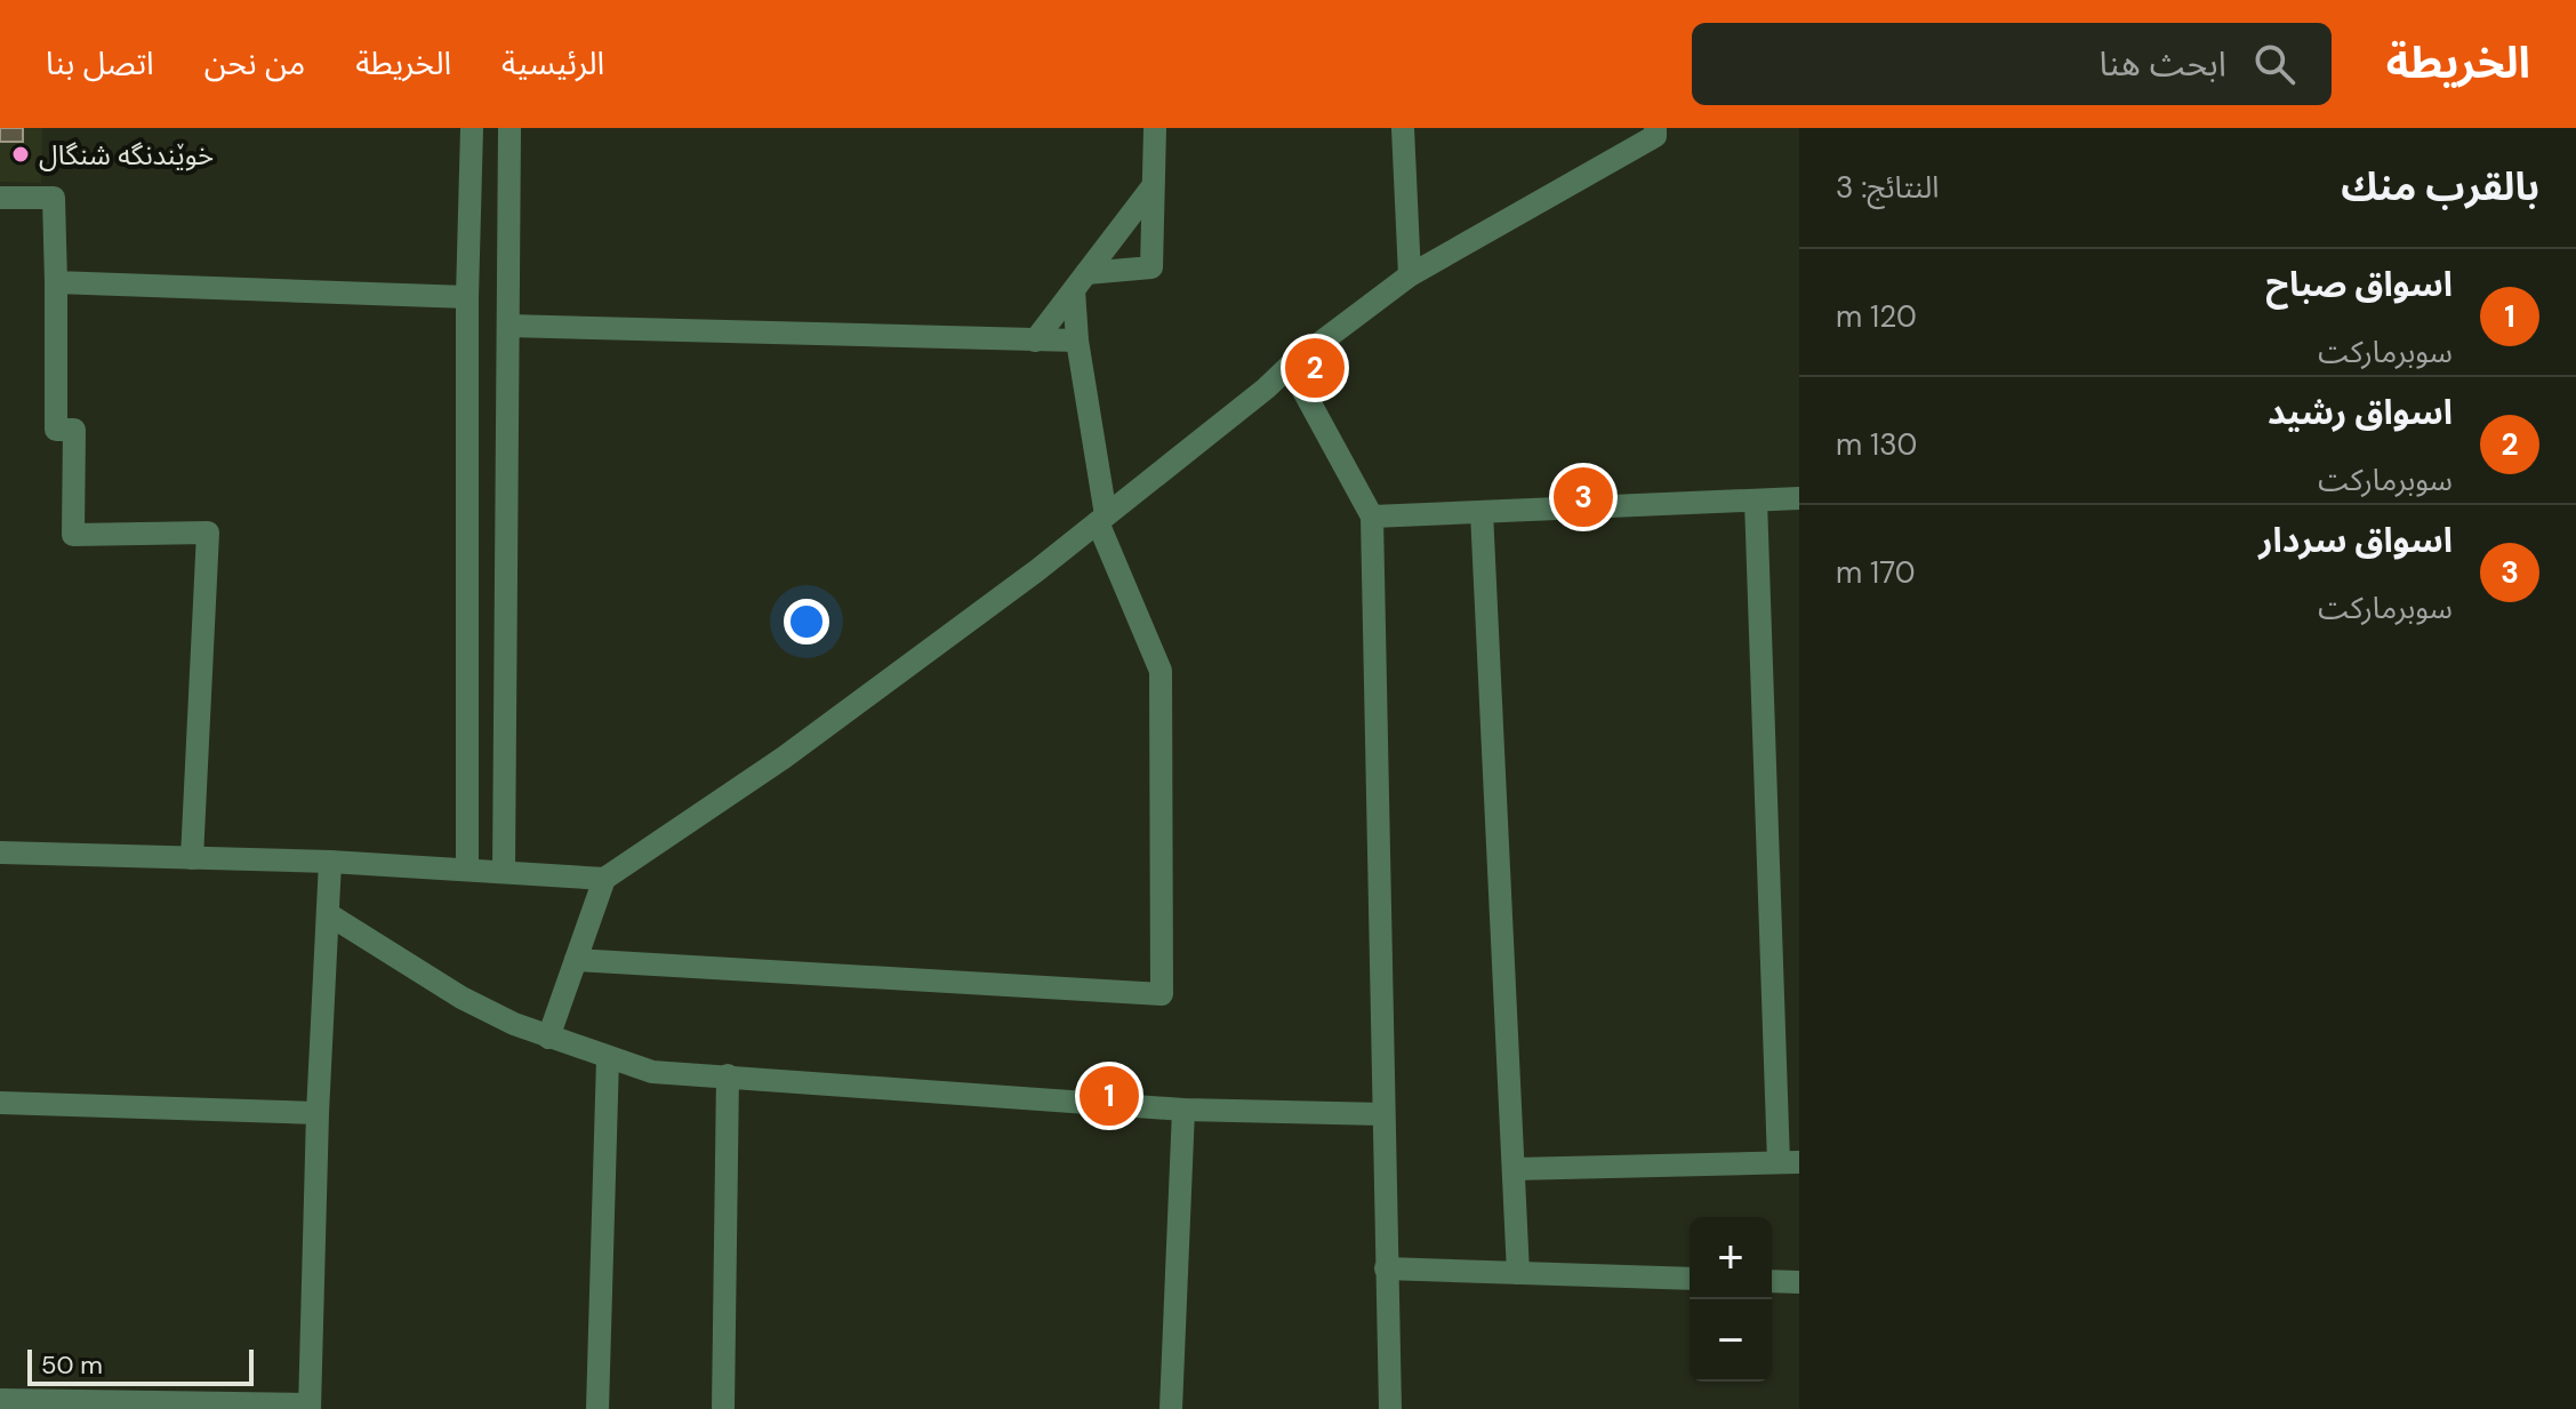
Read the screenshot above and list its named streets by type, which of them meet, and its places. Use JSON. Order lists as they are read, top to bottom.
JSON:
{
  "places": ["خوێندنگە شنگال"],
  "scale_bar": "50 m",
  "page": {
    "header": "الخريطة",
    "search": "ابحث هنا",
    "nav": [
      "الرئيسية",
      "الخريطة",
      "من نحن",
      "اتصل بنا"
    ],
    "heading": ["بالقرب منك", "النتائج: 3"],
    "list": [
      {
        "mark": "1",
        "name": "اسواق صباح",
        "note": "سوبرماركت",
        "value": "120 m"
      },
      {
        "mark": "2",
        "name": "اسواق رشيد",
        "note": "سوبرماركت",
        "value": "130 m"
      },
      {
        "mark": "3",
        "name": "اسواق سردار",
        "note": "سوبرماركت",
        "value": "170 m"
      }
    ],
    "pins": ["2", "3", "1"],
    "map_buttons": ["+", "−"],
    "scale": "50 m"
  }
}
